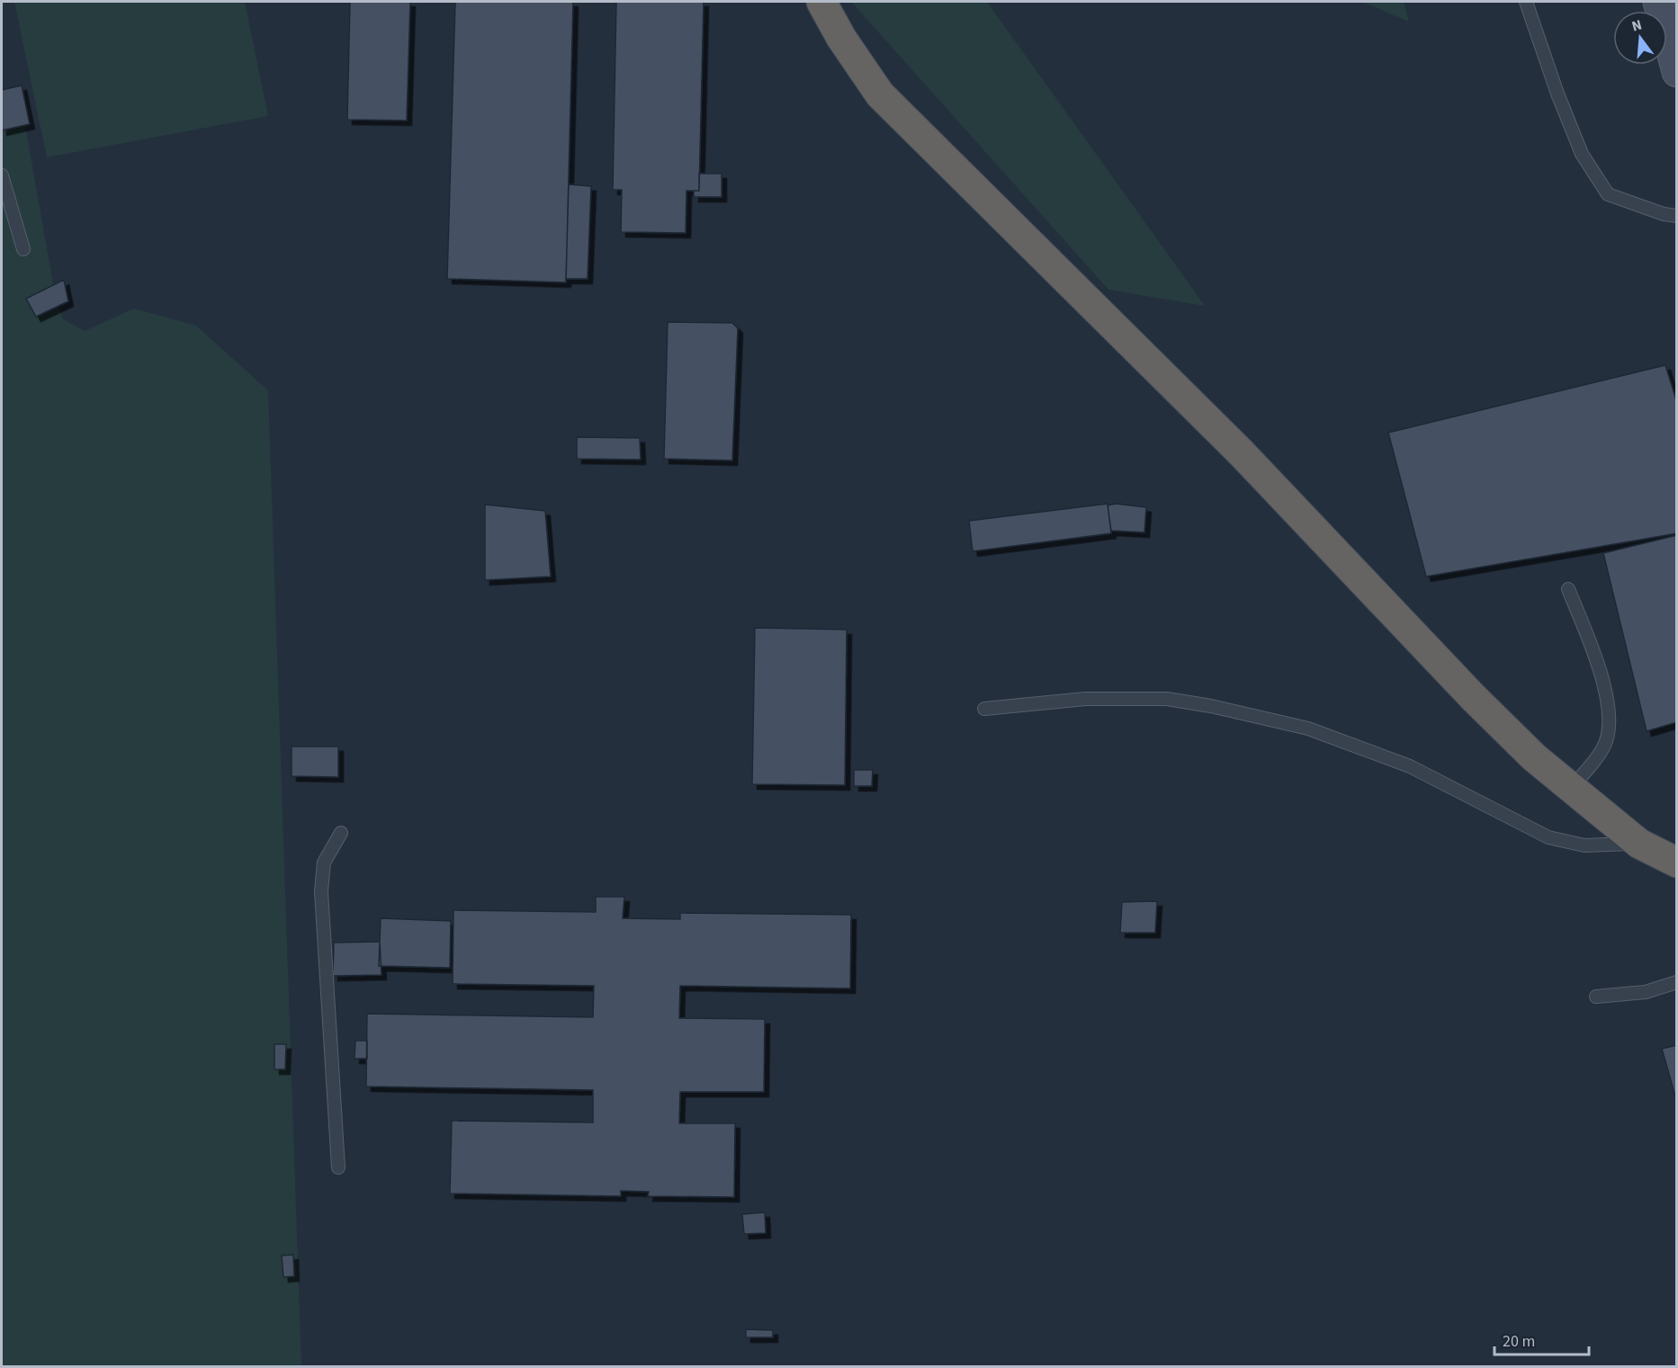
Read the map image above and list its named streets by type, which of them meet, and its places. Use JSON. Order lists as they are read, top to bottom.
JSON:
{
  "scale_bar": "20 m",
  "north": "top"
}
